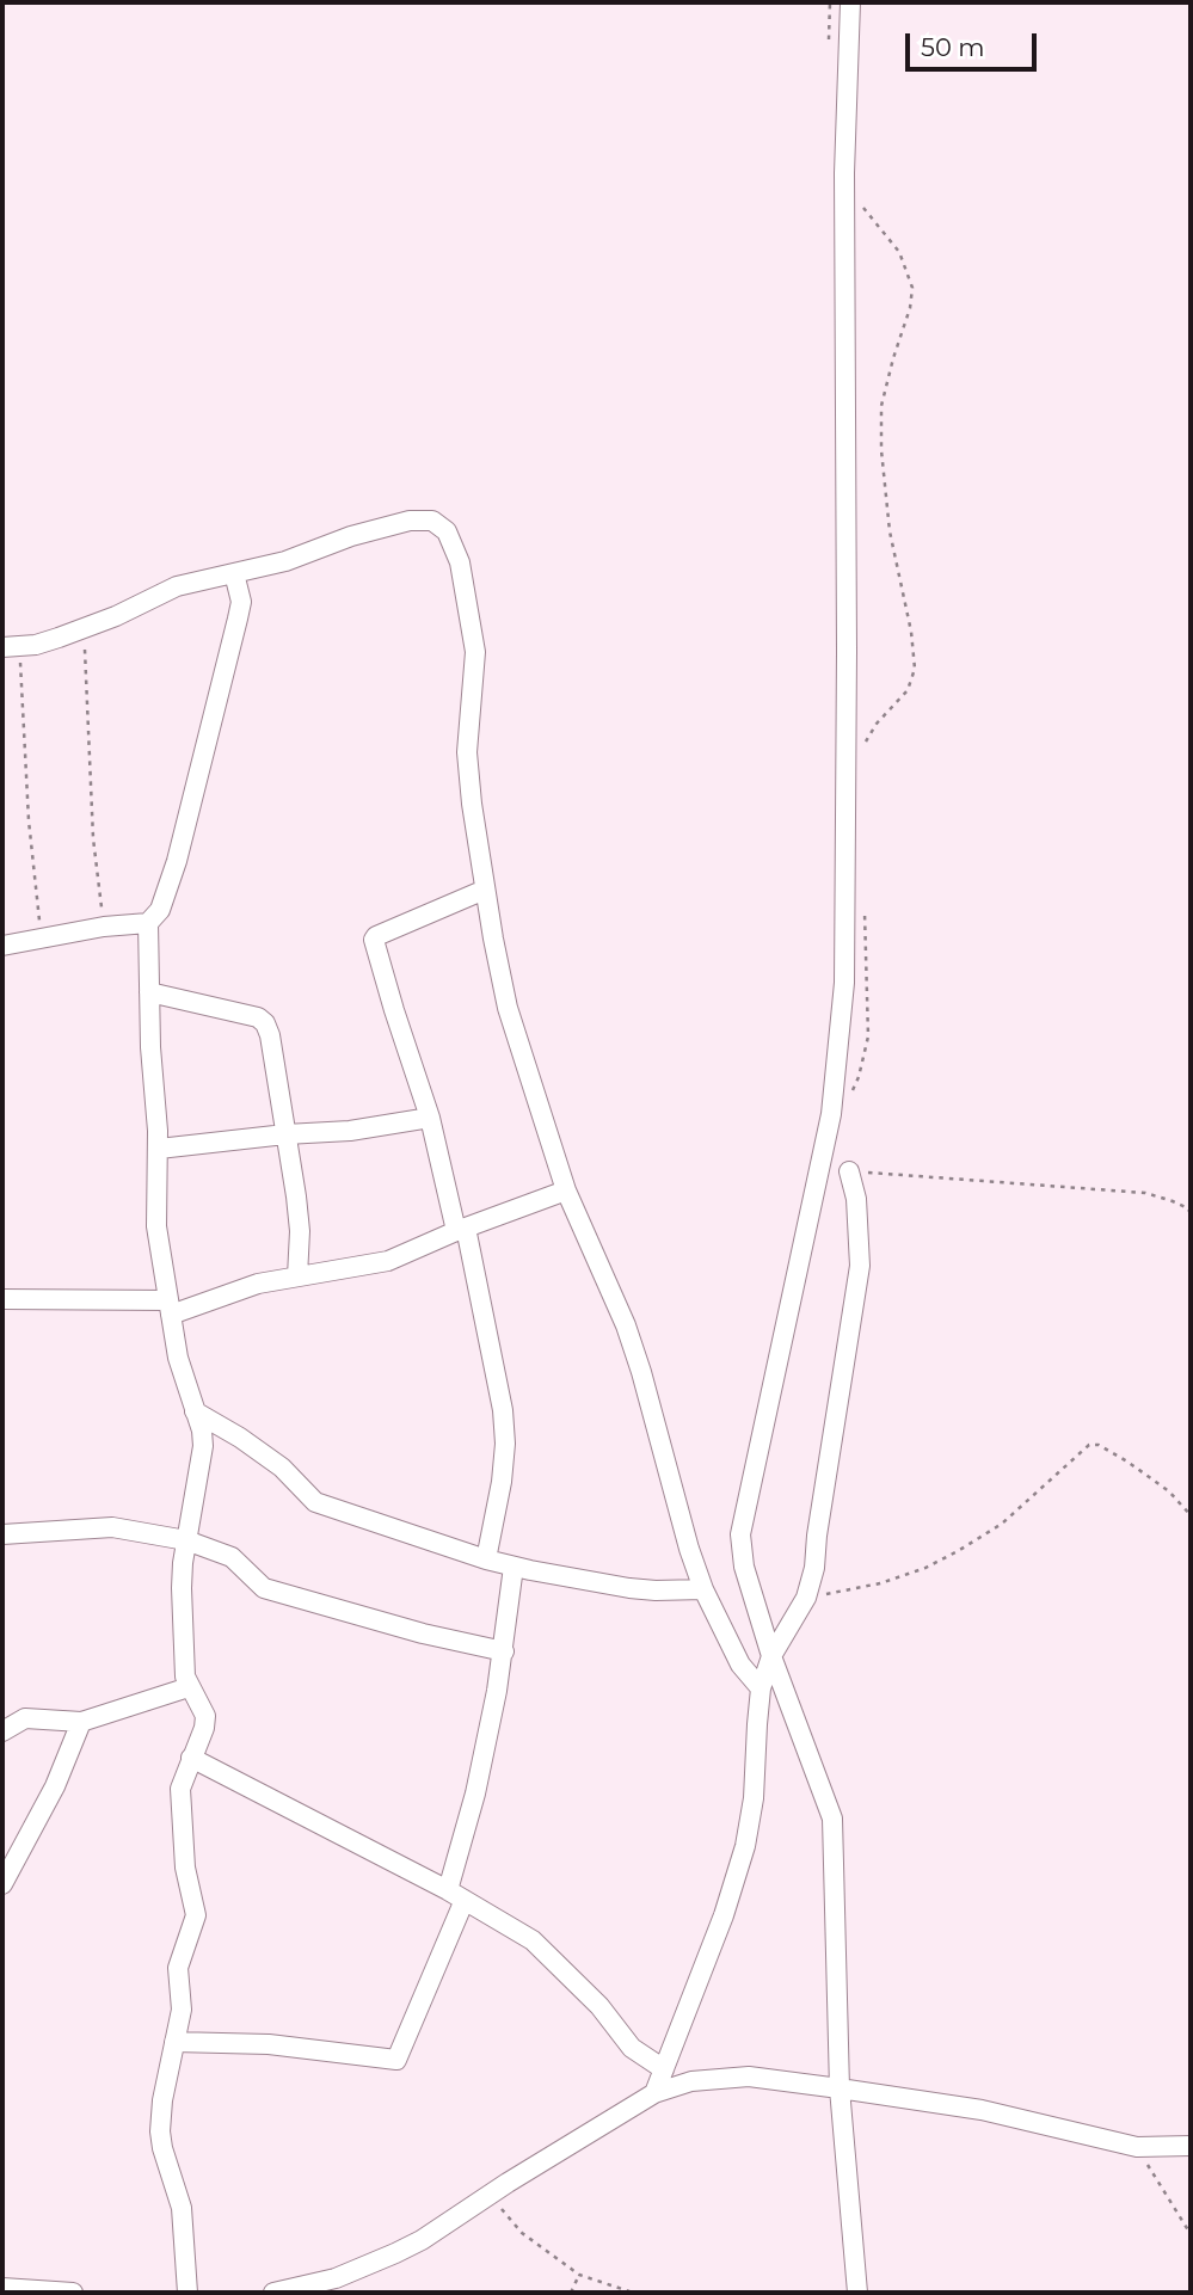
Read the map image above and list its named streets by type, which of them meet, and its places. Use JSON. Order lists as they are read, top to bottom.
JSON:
{
  "scale_bar": "50 m"
}
